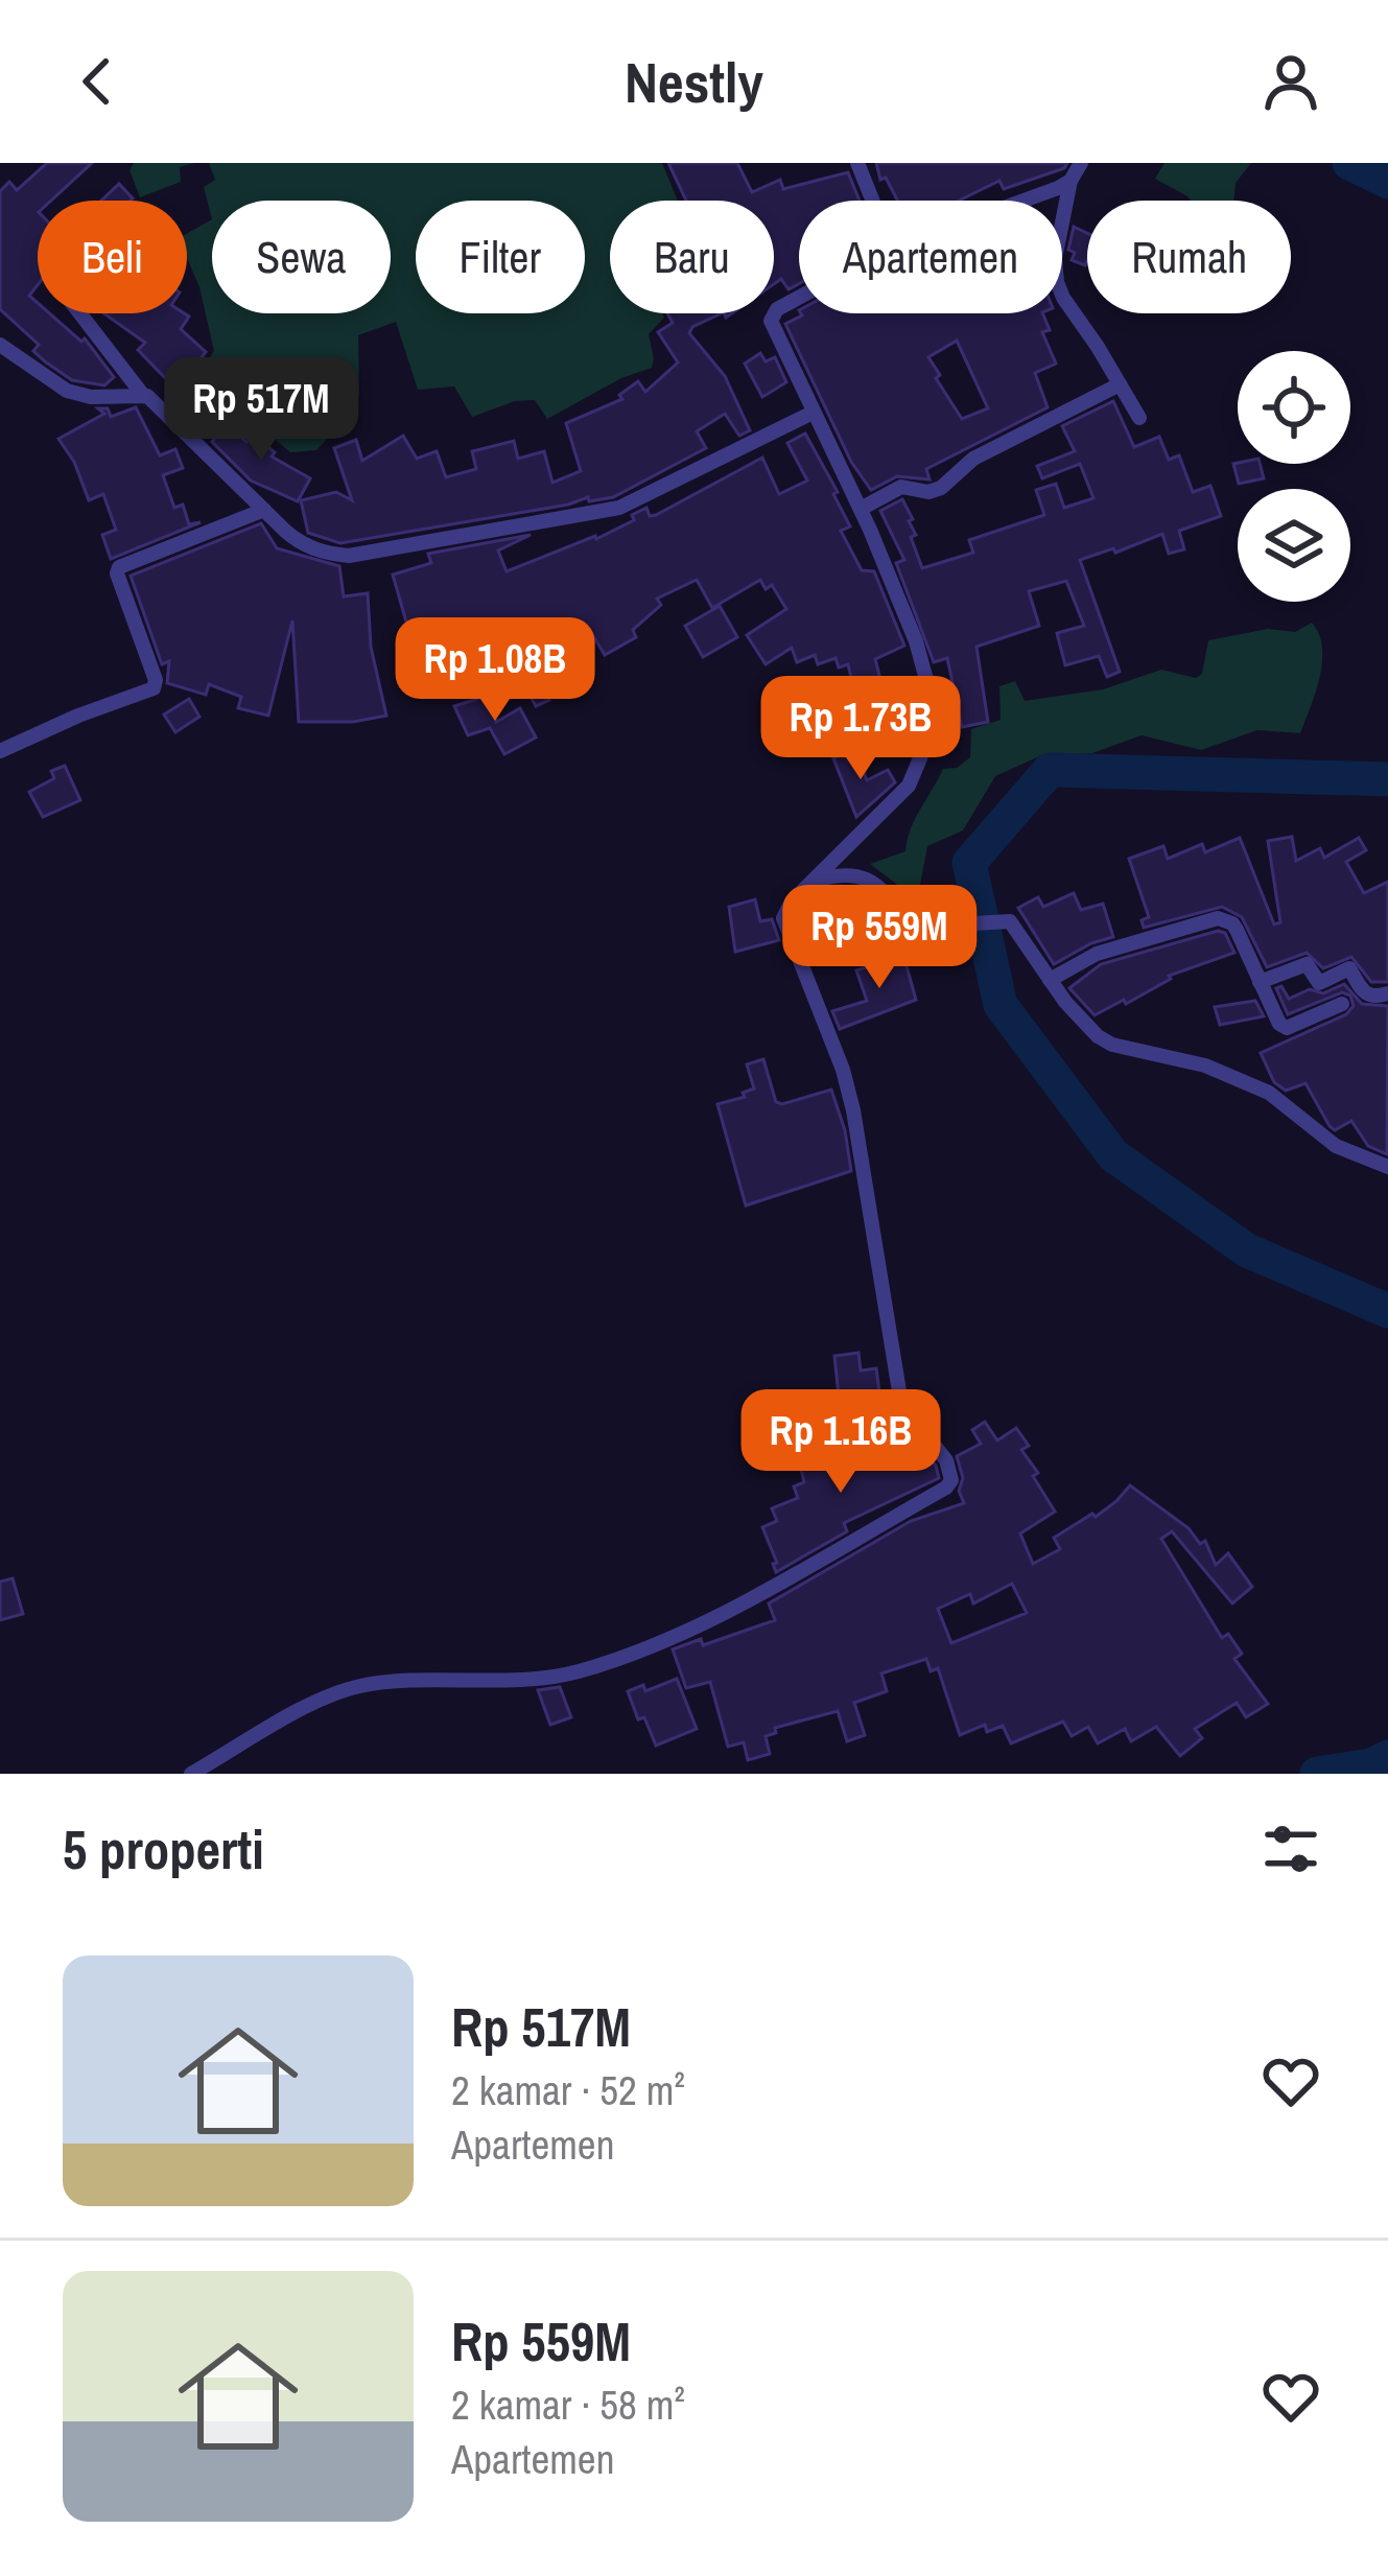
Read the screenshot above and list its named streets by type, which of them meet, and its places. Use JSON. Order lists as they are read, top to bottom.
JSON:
{
  "page": {
    "header": "Nestly",
    "chip": [
      "Beli",
      "Sewa",
      "Filter",
      "Baru",
      "Apartemen",
      "Rumah"
    ],
    "price": [
      "Rp 517M",
      "Rp 1.08B",
      "Rp 1.73B",
      "Rp 559M",
      "Rp 1.16B"
    ],
    "heading": "5 properti",
    "list": [
      {
        "name": "Rp 517M",
        "note": "2 kamar · 52 m² · Apartemen"
      },
      {
        "name": "Rp 559M",
        "note": "2 kamar · 58 m² · Apartemen"
      }
    ]
  }
}
